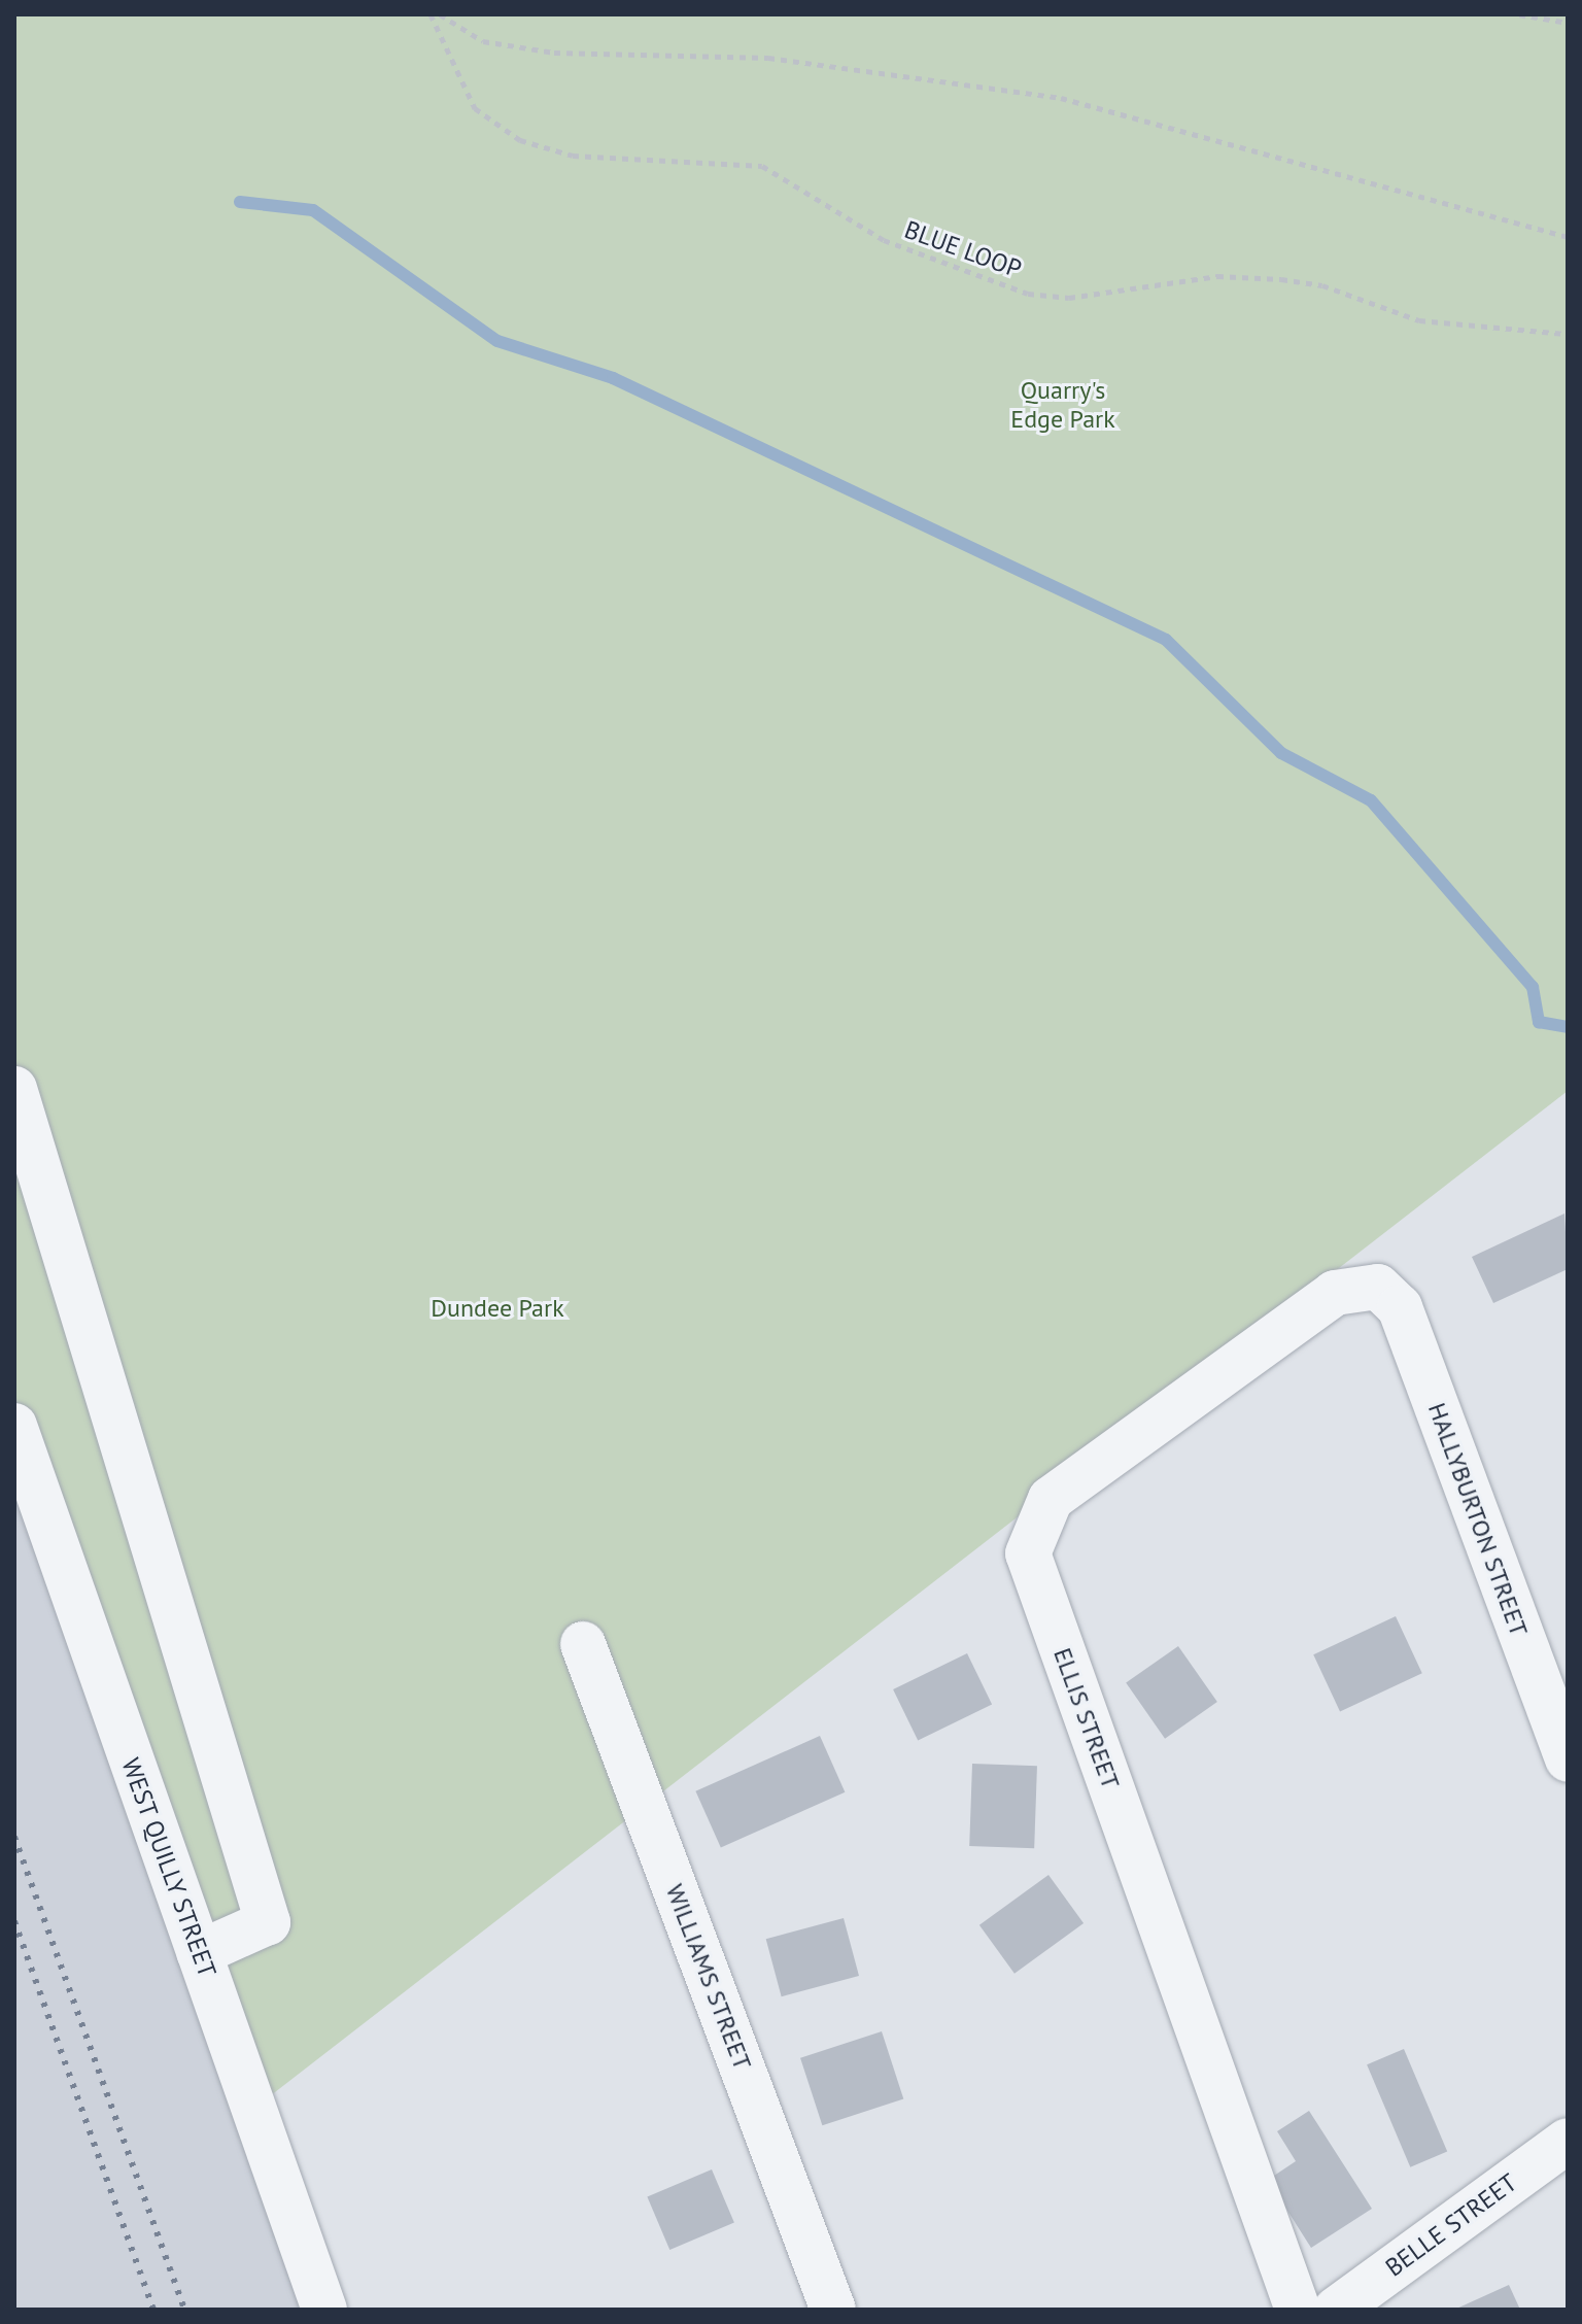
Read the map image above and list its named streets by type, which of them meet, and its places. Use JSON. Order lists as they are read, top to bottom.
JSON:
{
  "streets": {
    "street": [
      "HALLYBURTON STREET",
      "ELLIS STREET",
      "WEST QUILLY STREET",
      "WILLIAMS STREET",
      "BELLE STREET"
    ],
    "path": ["BLUE LOOP"]
  },
  "crossings": [
    ["HALLYBURTON STREET", "ELLIS STREET"]
  ],
  "parks": ["Quarry's Edge Park", "Dundee Park"]
}
